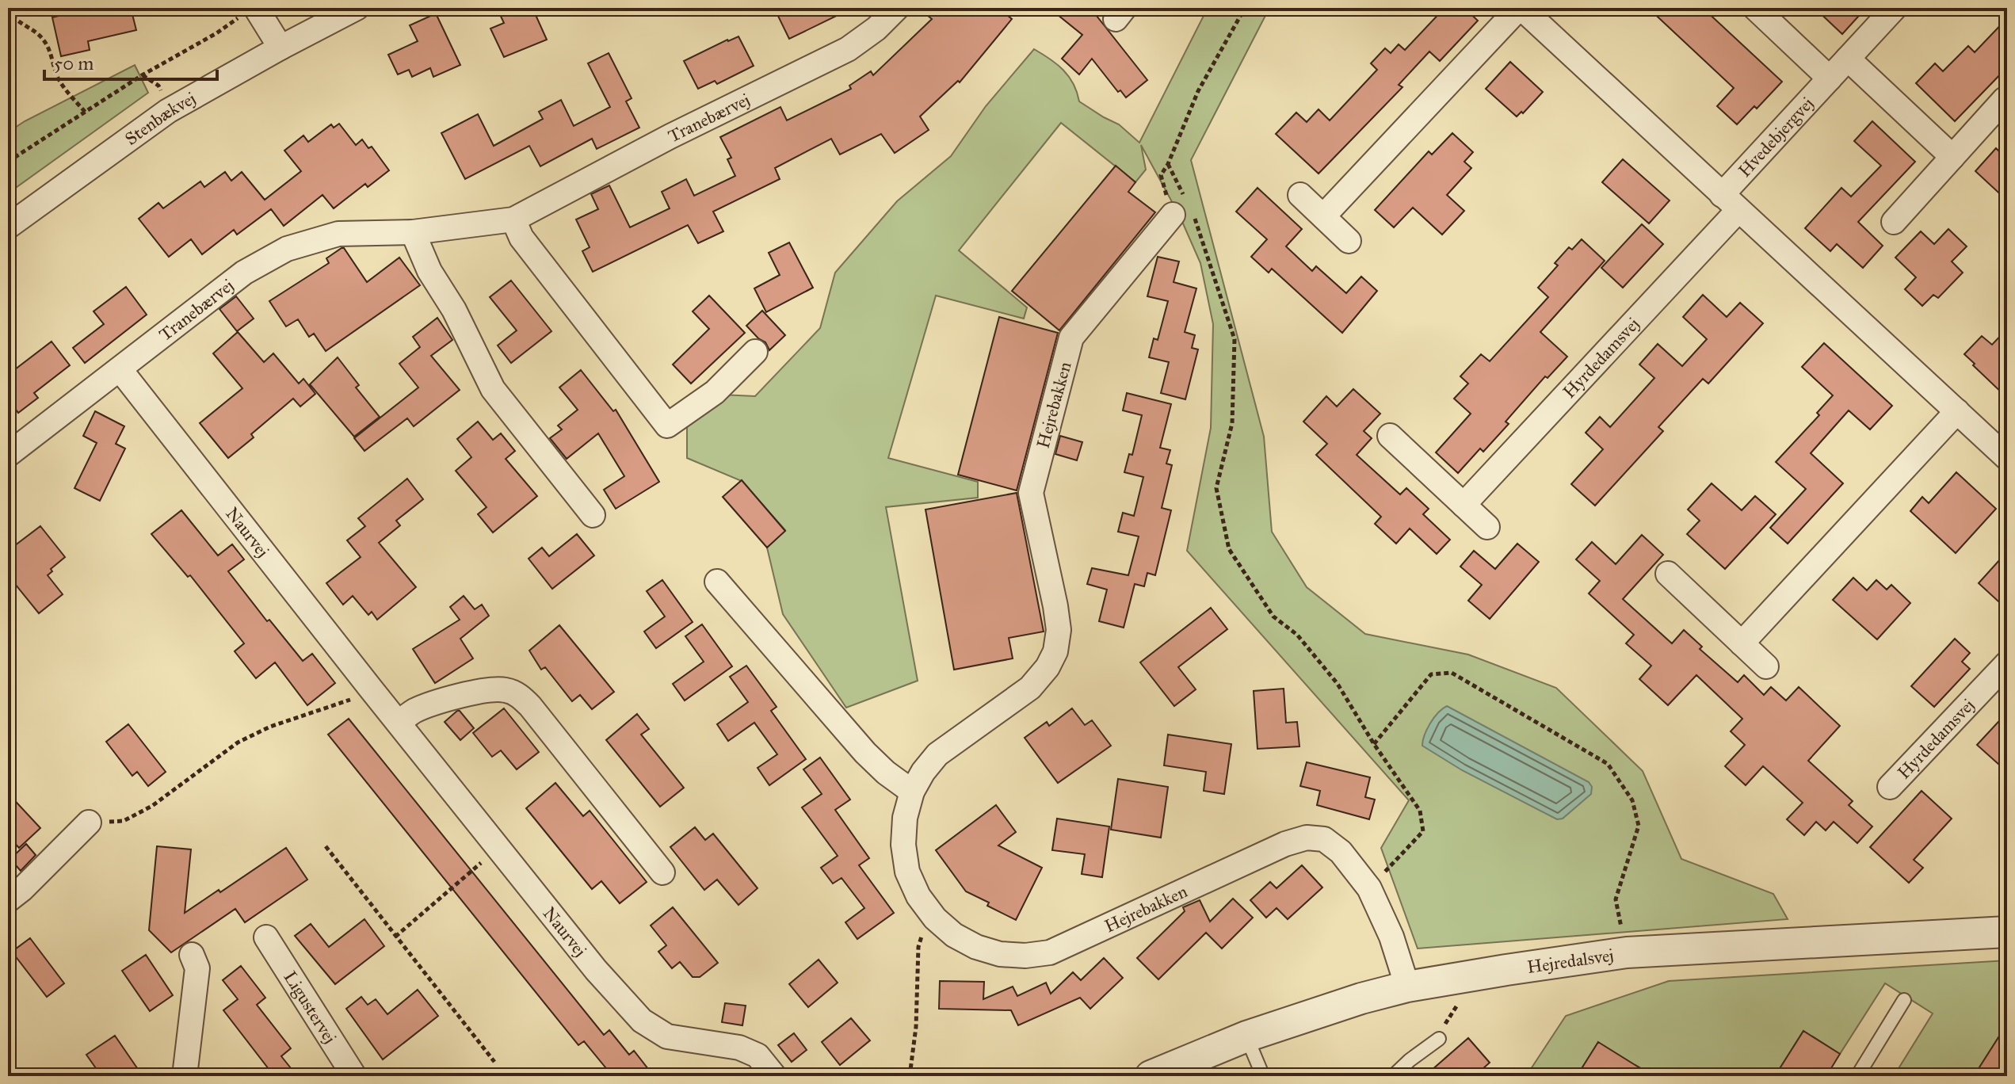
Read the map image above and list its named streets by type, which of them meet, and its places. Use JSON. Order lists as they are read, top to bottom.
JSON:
{
  "streets": {
    "street": [
      "Tranebærvej",
      "Stenbækvej",
      "Hvedebjergvej",
      "Hyrdedamsvej",
      "Hejrebakken",
      "Naurvej",
      "Hejredalsvej",
      "Ligustervej"
    ]
  },
  "crossings": [
    ["Tranebærvej", "Naurvej"],
    ["Hvedebjergvej", "Hyrdedamsvej"],
    ["Hejrebakken", "Hejredalsvej"]
  ],
  "scale_bar": "50 m"
}
